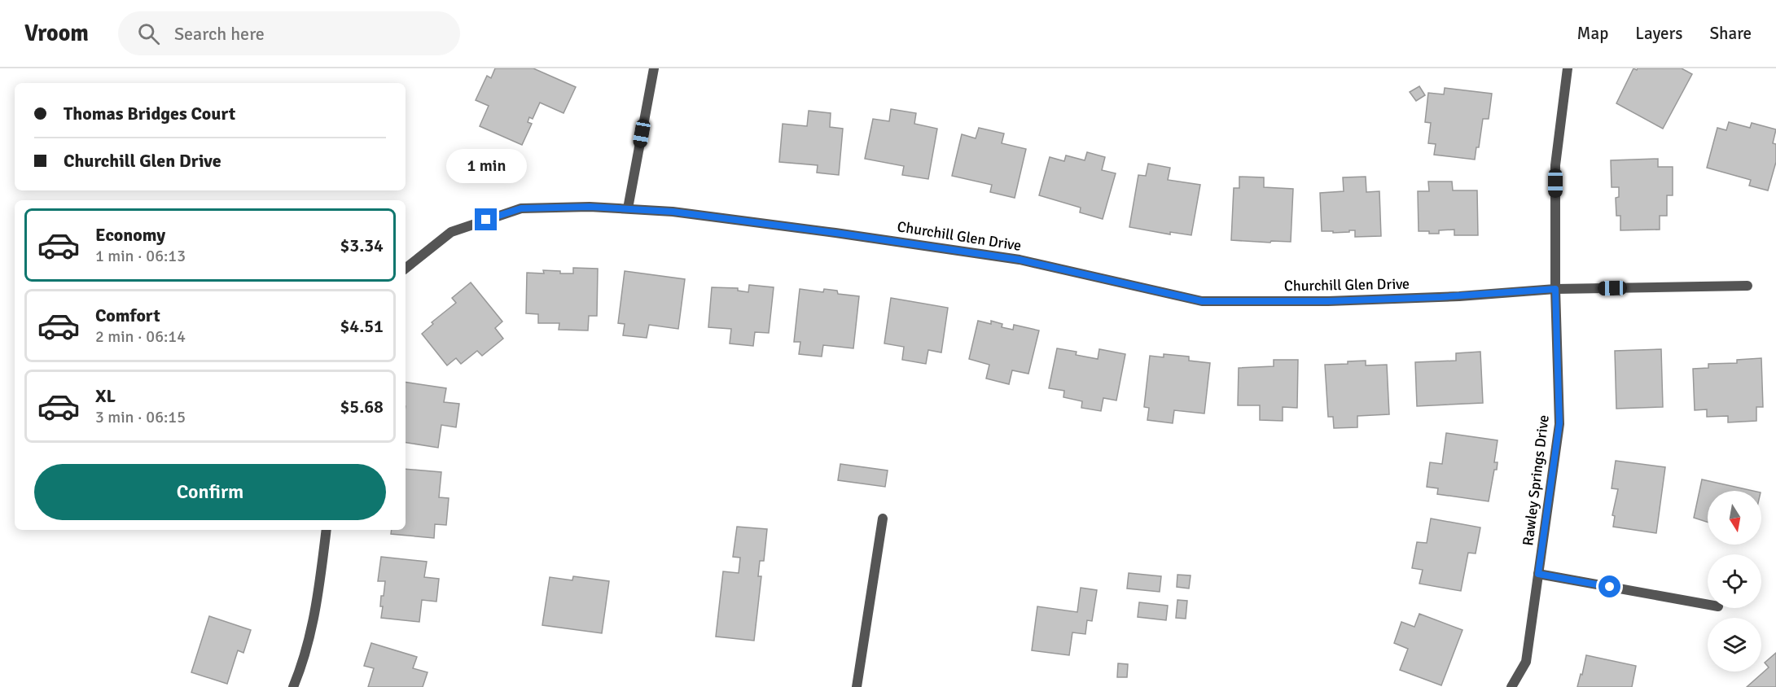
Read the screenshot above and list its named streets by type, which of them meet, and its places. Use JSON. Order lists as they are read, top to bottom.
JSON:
{
  "streets": {
    "street": ["Churchill Glen Drive", "Rawley Springs Drive"]
  },
  "crossings": [
    ["Churchill Glen Drive", "Rawley Springs Drive"]
  ],
  "north": "bottom",
  "page": {
    "header": "Vroom",
    "search": "Search here",
    "nav": ["Map", "Layers", "Share"],
    "banner": ["Thomas Bridges Court", "Churchill Glen Drive"],
    "bubble": "1 min",
    "list": [
      {
        "name": "Economy",
        "note": "1 min · 06:13",
        "value": "$3.34"
      },
      {
        "name": "Comfort",
        "note": "2 min · 06:14",
        "value": "$4.51"
      },
      {
        "name": "XL",
        "note": "3 min · 06:15",
        "value": "$5.68"
      }
    ],
    "buttons": "Confirm"
  }
}
